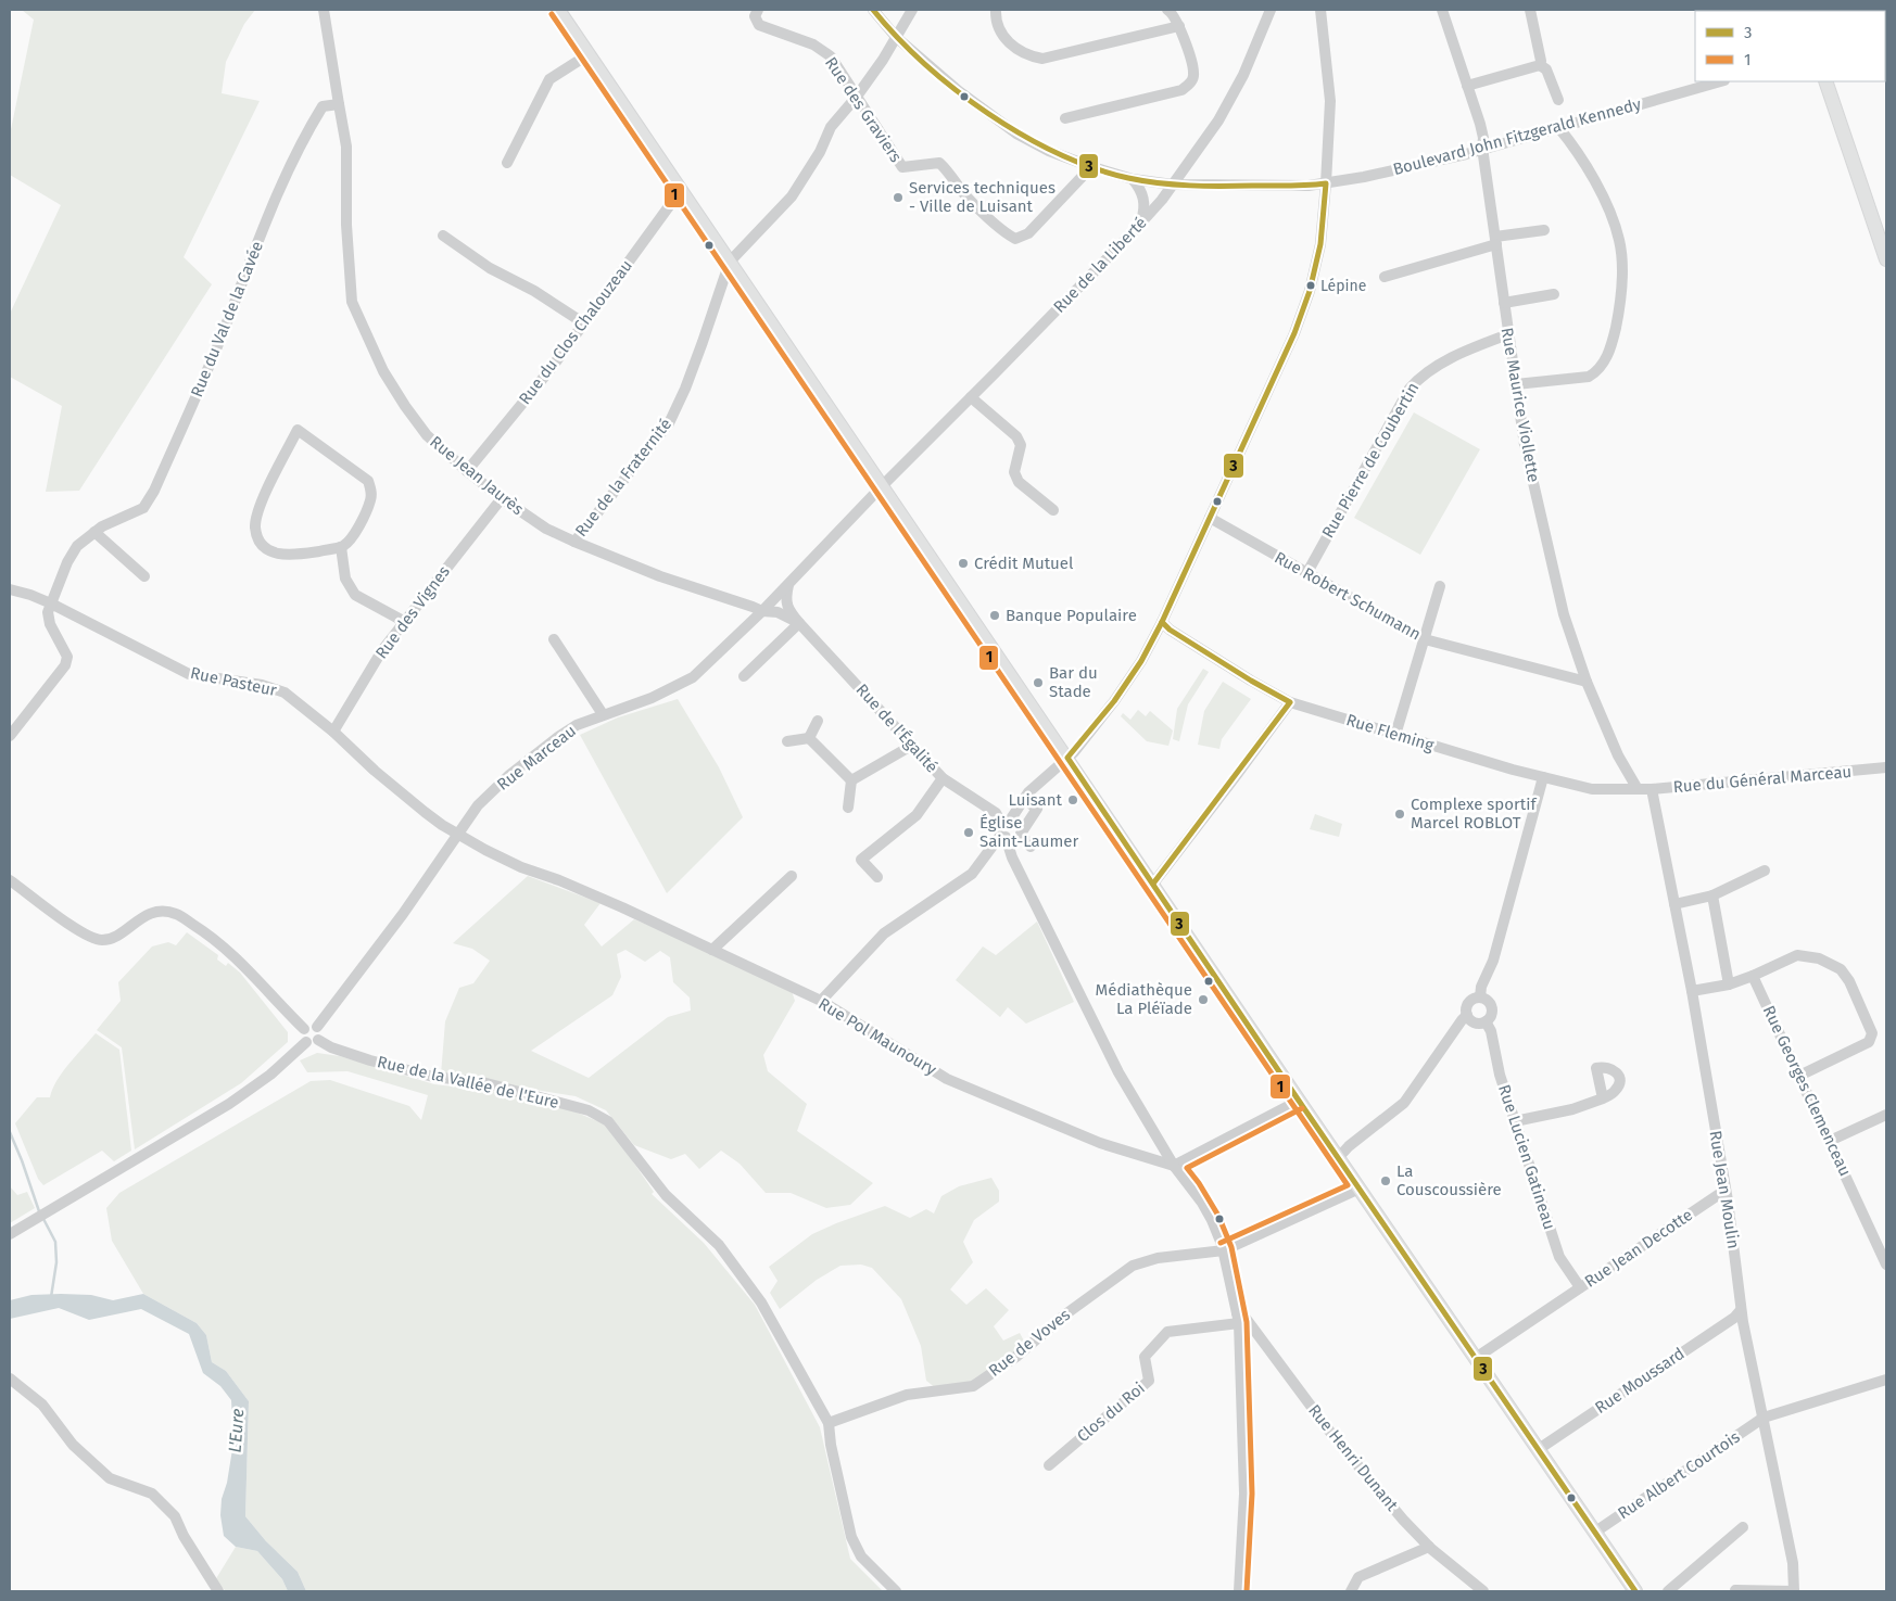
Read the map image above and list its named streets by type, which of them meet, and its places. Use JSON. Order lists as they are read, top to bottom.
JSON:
{
  "streets": {
    "street": [
      "Rue des Graviers",
      "Boulevard John Fitzgerald Kennedy",
      "Rue de la Liberté",
      "Rue du Val de la Cavée",
      "Rue du Clos Chalouzeau",
      "Rue Maurice Viollette",
      "Rue Pierre de Coubertin",
      "Rue Jean Jaurès",
      "Rue de la Fraternité",
      "Rue Robert Schumann",
      "Rue des Vignes",
      "Rue Pasteur",
      "Rue de l'Égalité",
      "Rue Fleming",
      "Rue Marceau",
      "Rue du Général Marceau",
      "Rue Pol Maunoury",
      "Rue de la Vallée de l'Eure",
      "Rue Georges Clemenceau",
      "Rue Lucien Gatineau",
      "Rue Jean Moulin",
      "Rue Jean Decotte",
      "Rue de Voves",
      "Rue Moussard",
      "Clos du Roi",
      "Rue Henri Dunant",
      "Rue Albert Courtois"
    ]
  },
  "crossings": [
    ["Rue des Graviers", "Boulevard John Fitzgerald Kennedy"],
    ["Boulevard John Fitzgerald Kennedy", "Rue de la Liberté"],
    ["Boulevard John Fitzgerald Kennedy", "Rue Maurice Viollette"],
    ["Rue de la Liberté", "Rue Marceau"],
    ["Rue du Val de la Cavée", "Rue Jean Jaurès"],
    ["Rue du Val de la Cavée", "Rue Pasteur"],
    ["Rue du Clos Chalouzeau", "Rue Jean Jaurès"],
    ["Rue Maurice Viollette", "Rue Pierre de Coubertin"],
    ["Rue Maurice Viollette", "Rue Robert Schumann"],
    ["Rue Maurice Viollette", "Rue Fleming"],
    ["Rue Maurice Viollette", "Rue du Général Marceau"],
    ["Rue Pierre de Coubertin", "Rue Robert Schumann"],
    ["Rue Jean Jaurès", "Rue de la Fraternité"],
    ["Rue Jean Jaurès", "Rue des Vignes"],
    ["Rue Jean Jaurès", "Rue de l'Égalité"],
    ["Rue Jean Jaurès", "Rue Marceau"],
    ["Rue des Vignes", "Rue Pasteur"],
    ["Rue Pasteur", "Rue Marceau"],
    ["Rue Pasteur", "Rue Pol Maunoury"],
    ["Rue de l'Égalité", "Rue Marceau"],
    ["Rue Fleming", "Rue du Général Marceau"],
    ["Rue Marceau", "Rue Pol Maunoury"],
    ["Rue Marceau", "Rue de la Vallée de l'Eure"],
    ["Rue du Général Marceau", "Rue Jean Moulin"],
    ["Rue de la Vallée de l'Eure", "Rue de Voves"],
    ["Rue Lucien Gatineau", "Rue Jean Decotte"],
    ["Rue Jean Moulin", "Rue Jean Decotte"],
    ["Rue Jean Moulin", "Rue Moussard"],
    ["Rue Jean Moulin", "Rue Albert Courtois"],
    ["Clos du Roi", "Rue Henri Dunant"]
  ],
  "water": ["L'Eure"],
  "places": [
    "Services techniques - Ville de Luisant",
    "Lépine",
    "Crédit Mutuel",
    "Banque Populaire",
    "Bar du Stade",
    "Luisant",
    "Complexe sportif Marcel ROBLOT",
    "Église Saint-Laumer",
    "Médiathèque La Pléïade",
    "La Couscoussière"
  ],
  "lines": ["transit line 3", "transit line 1"],
  "legend": ["3", "1"]
}
